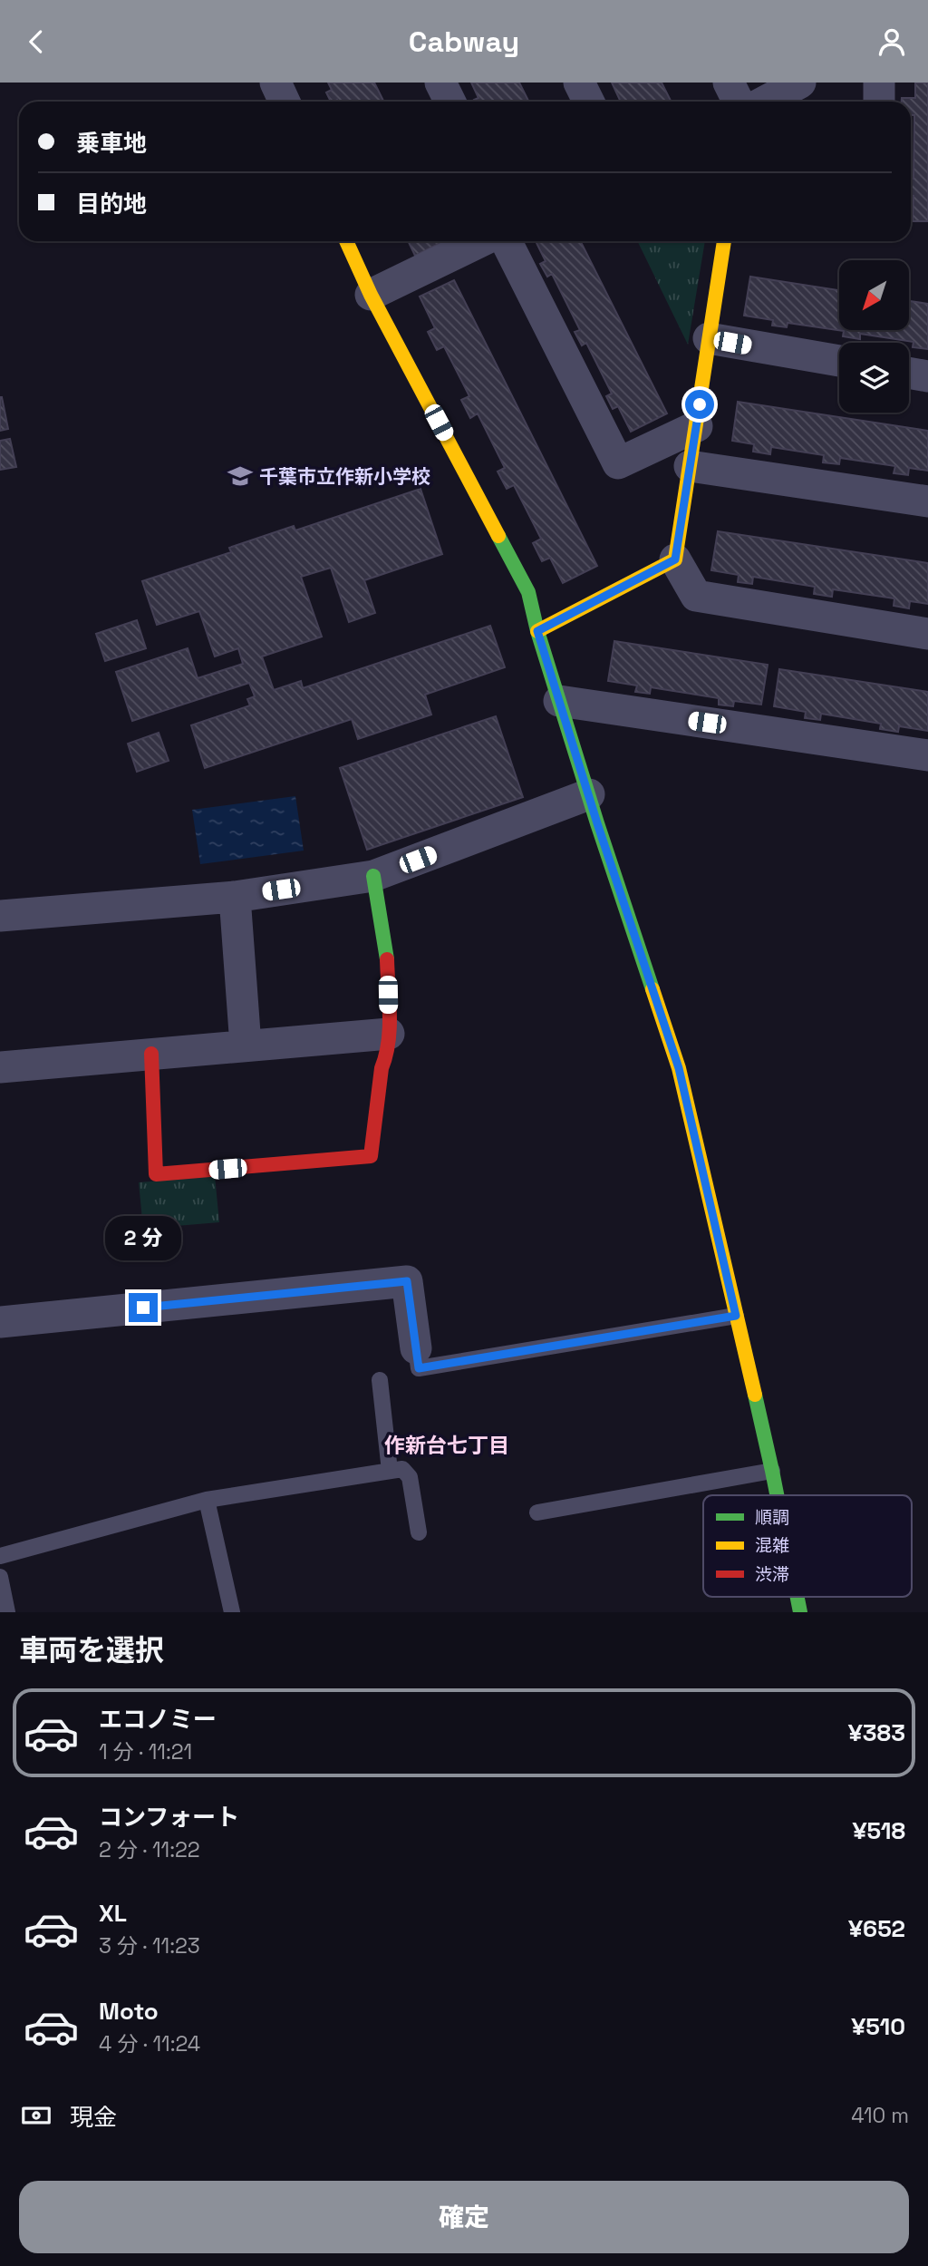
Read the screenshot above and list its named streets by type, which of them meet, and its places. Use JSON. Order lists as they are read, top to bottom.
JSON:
{
  "districts": ["作新台七丁目"],
  "places": {
    "school or university": ["千葉市立作新小学校"]
  },
  "legend": ["順調", "混雑", "渋滞"],
  "north": "bottom left",
  "page": {
    "header": "Cabway",
    "banner": ["乗車地", "目的地"],
    "bubble": "2 分",
    "heading": "車両を選択",
    "list": [
      {
        "name": "エコノミー",
        "note": "1 分 · 11:21",
        "value": "¥383"
      },
      {
        "name": "コンフォート",
        "note": "2 分 · 11:22",
        "value": "¥518"
      },
      {
        "name": "XL",
        "note": "3 分 · 11:23",
        "value": "¥652"
      },
      {
        "name": "Moto",
        "note": "4 分 · 11:24",
        "value": "¥510"
      }
    ],
    "pay": ["現金", "410 m"],
    "buttons": "確定"
  }
}
